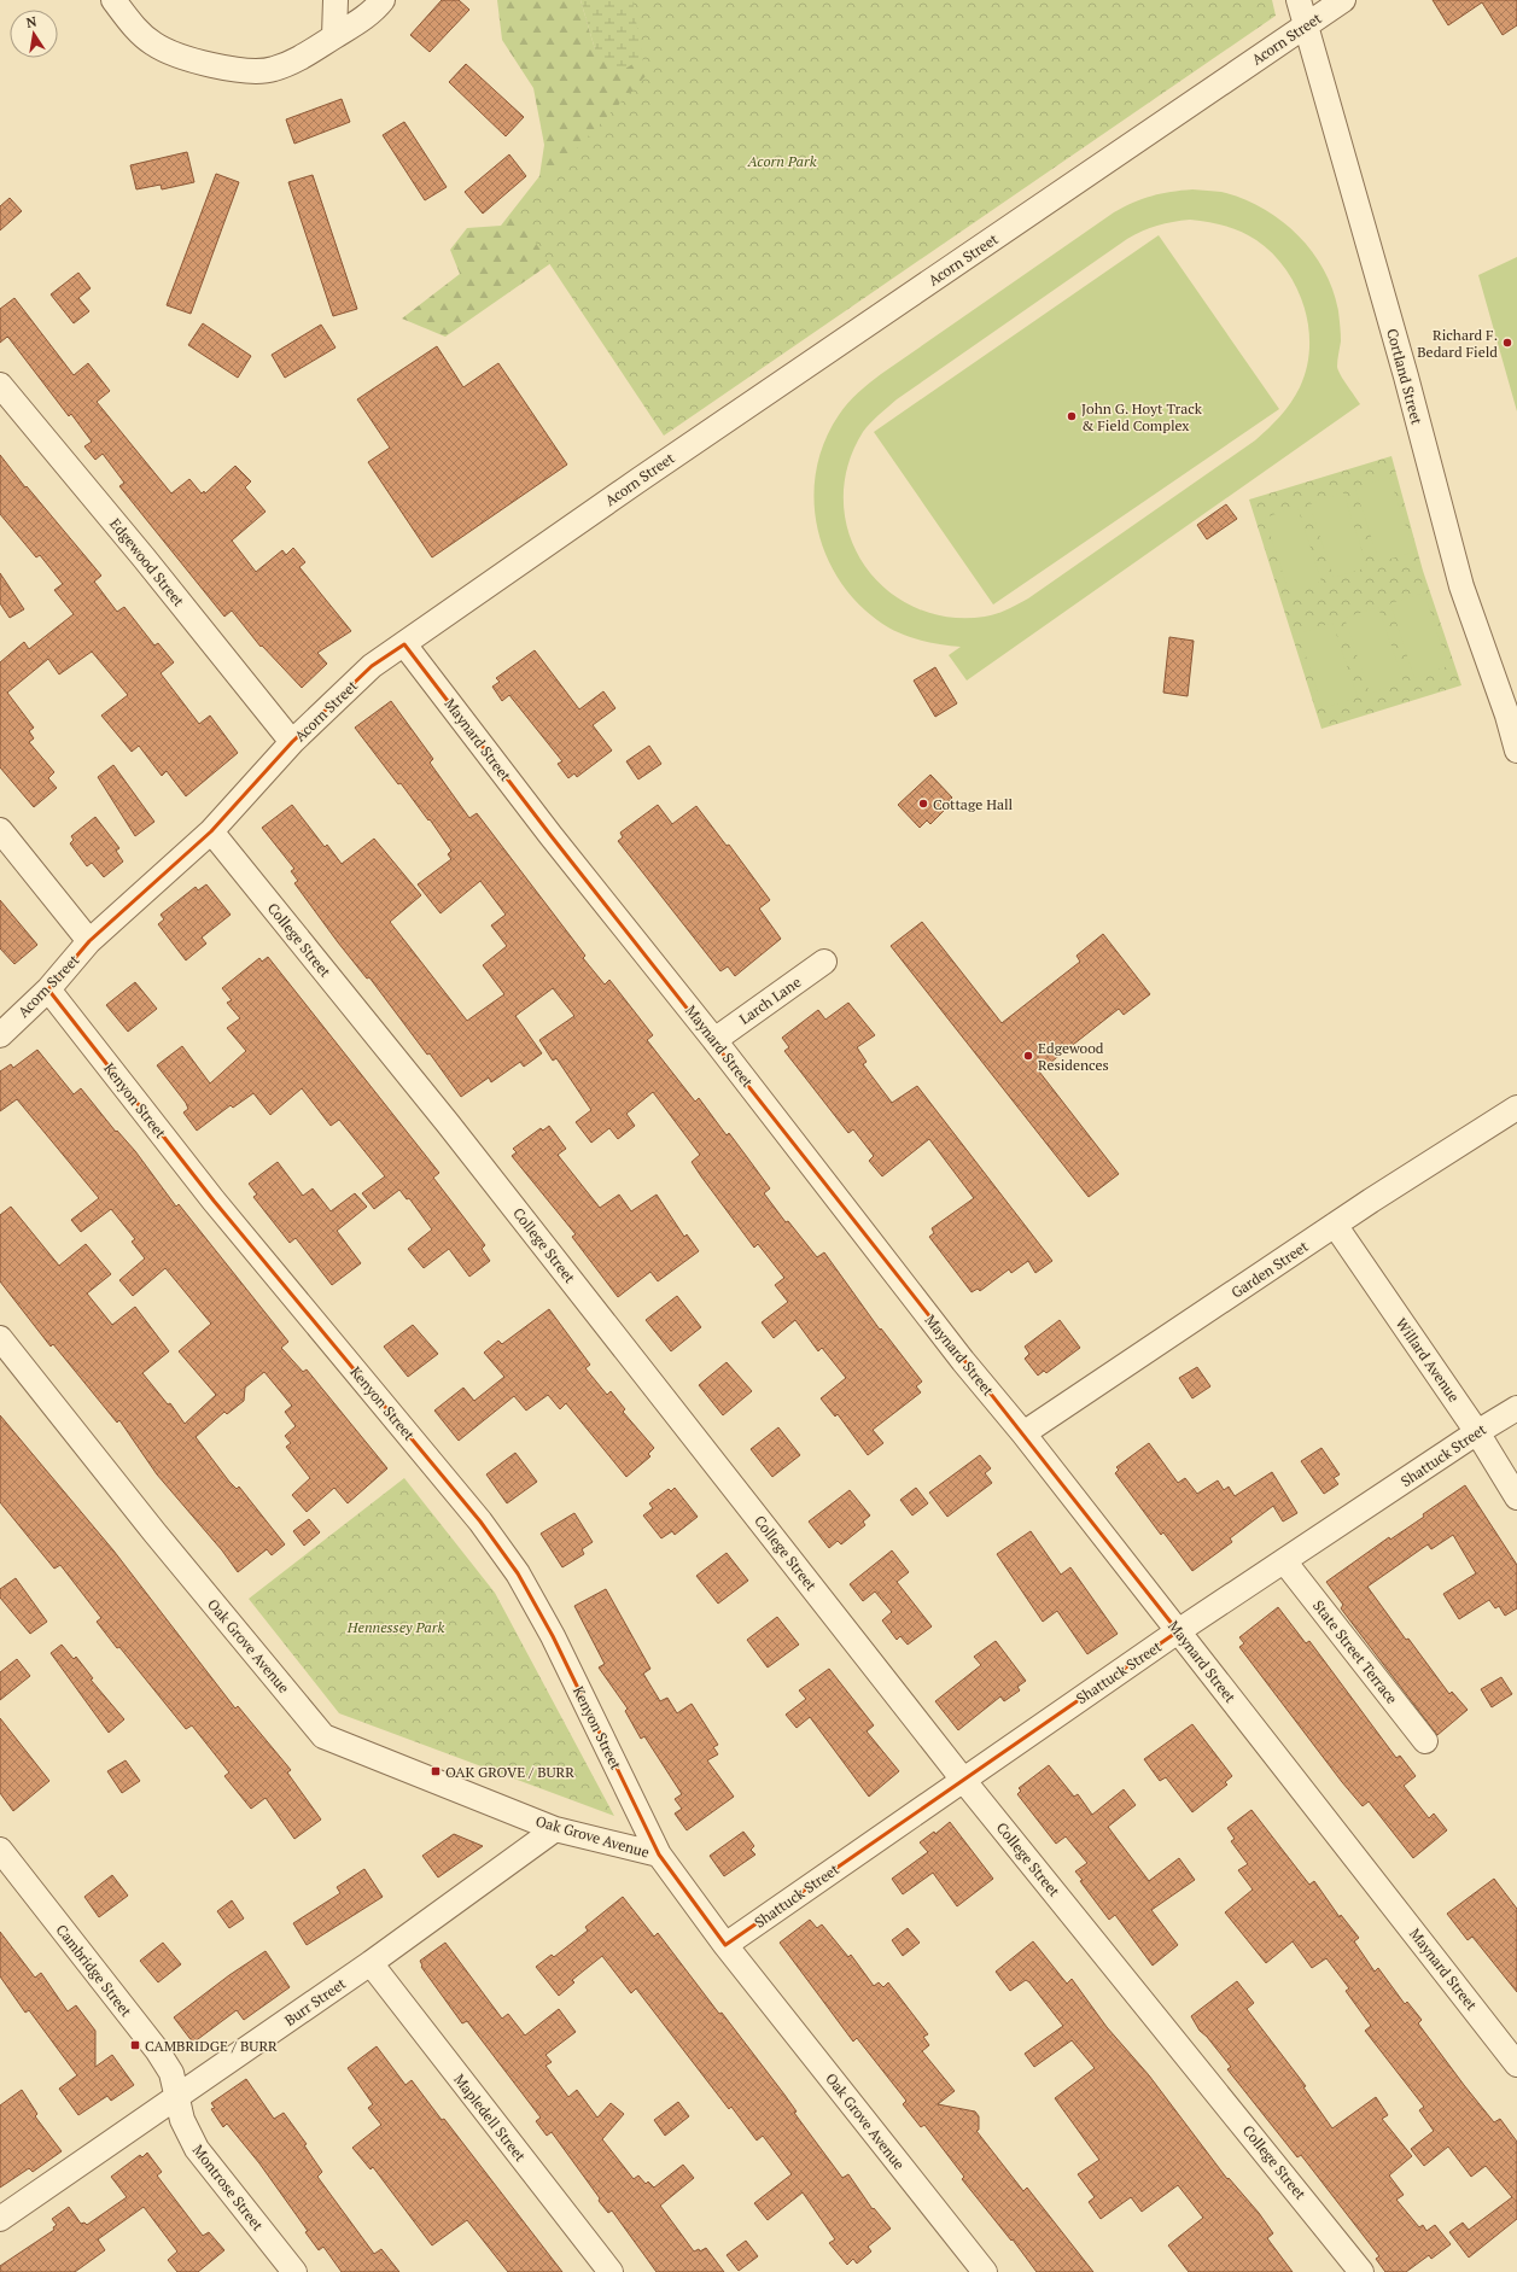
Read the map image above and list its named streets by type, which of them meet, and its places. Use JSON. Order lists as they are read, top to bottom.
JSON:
{
  "streets": {
    "street": [
      "Acorn Street",
      "Cortland Street",
      "Edgewood Street",
      "Maynard Street",
      "College Street",
      "Larch Lane",
      "Kenyon Street",
      "Garden Street",
      "Willard Avenue",
      "Shattuck Street",
      "Oak Grove Avenue",
      "State Street Terrace",
      "Cambridge Street",
      "Burr Street",
      "Mapledell Street",
      "Montrose Street"
    ]
  },
  "crossings": [
    ["Acorn Street", "Cortland Street"],
    ["Acorn Street", "Edgewood Street"],
    ["Acorn Street", "Maynard Street"],
    ["Acorn Street", "College Street"],
    ["Acorn Street", "Kenyon Street"],
    ["Maynard Street", "Larch Lane"],
    ["Maynard Street", "Garden Street"],
    ["Maynard Street", "Shattuck Street"],
    ["College Street", "Shattuck Street"],
    ["Kenyon Street", "Oak Grove Avenue"],
    ["Garden Street", "Willard Avenue"],
    ["Willard Avenue", "Shattuck Street"],
    ["Shattuck Street", "Oak Grove Avenue"],
    ["Shattuck Street", "State Street Terrace"],
    ["Oak Grove Avenue", "Burr Street"],
    ["Cambridge Street", "Burr Street"],
    ["Cambridge Street", "Montrose Street"],
    ["Burr Street", "Mapledell Street"],
    ["Burr Street", "Montrose Street"]
  ],
  "parks": ["Acorn Park", "Hennessey Park"],
  "places": {
    "other": [
      "Richard F. Bedard Field",
      "John G. Hoyt Track & Field Complex",
      "Cottage Hall",
      "Edgewood Residences"
    ],
    "transit": ["OAK GROVE / BURR", "CAMBRIDGE / BURR"]
  },
  "north": "top"
}
